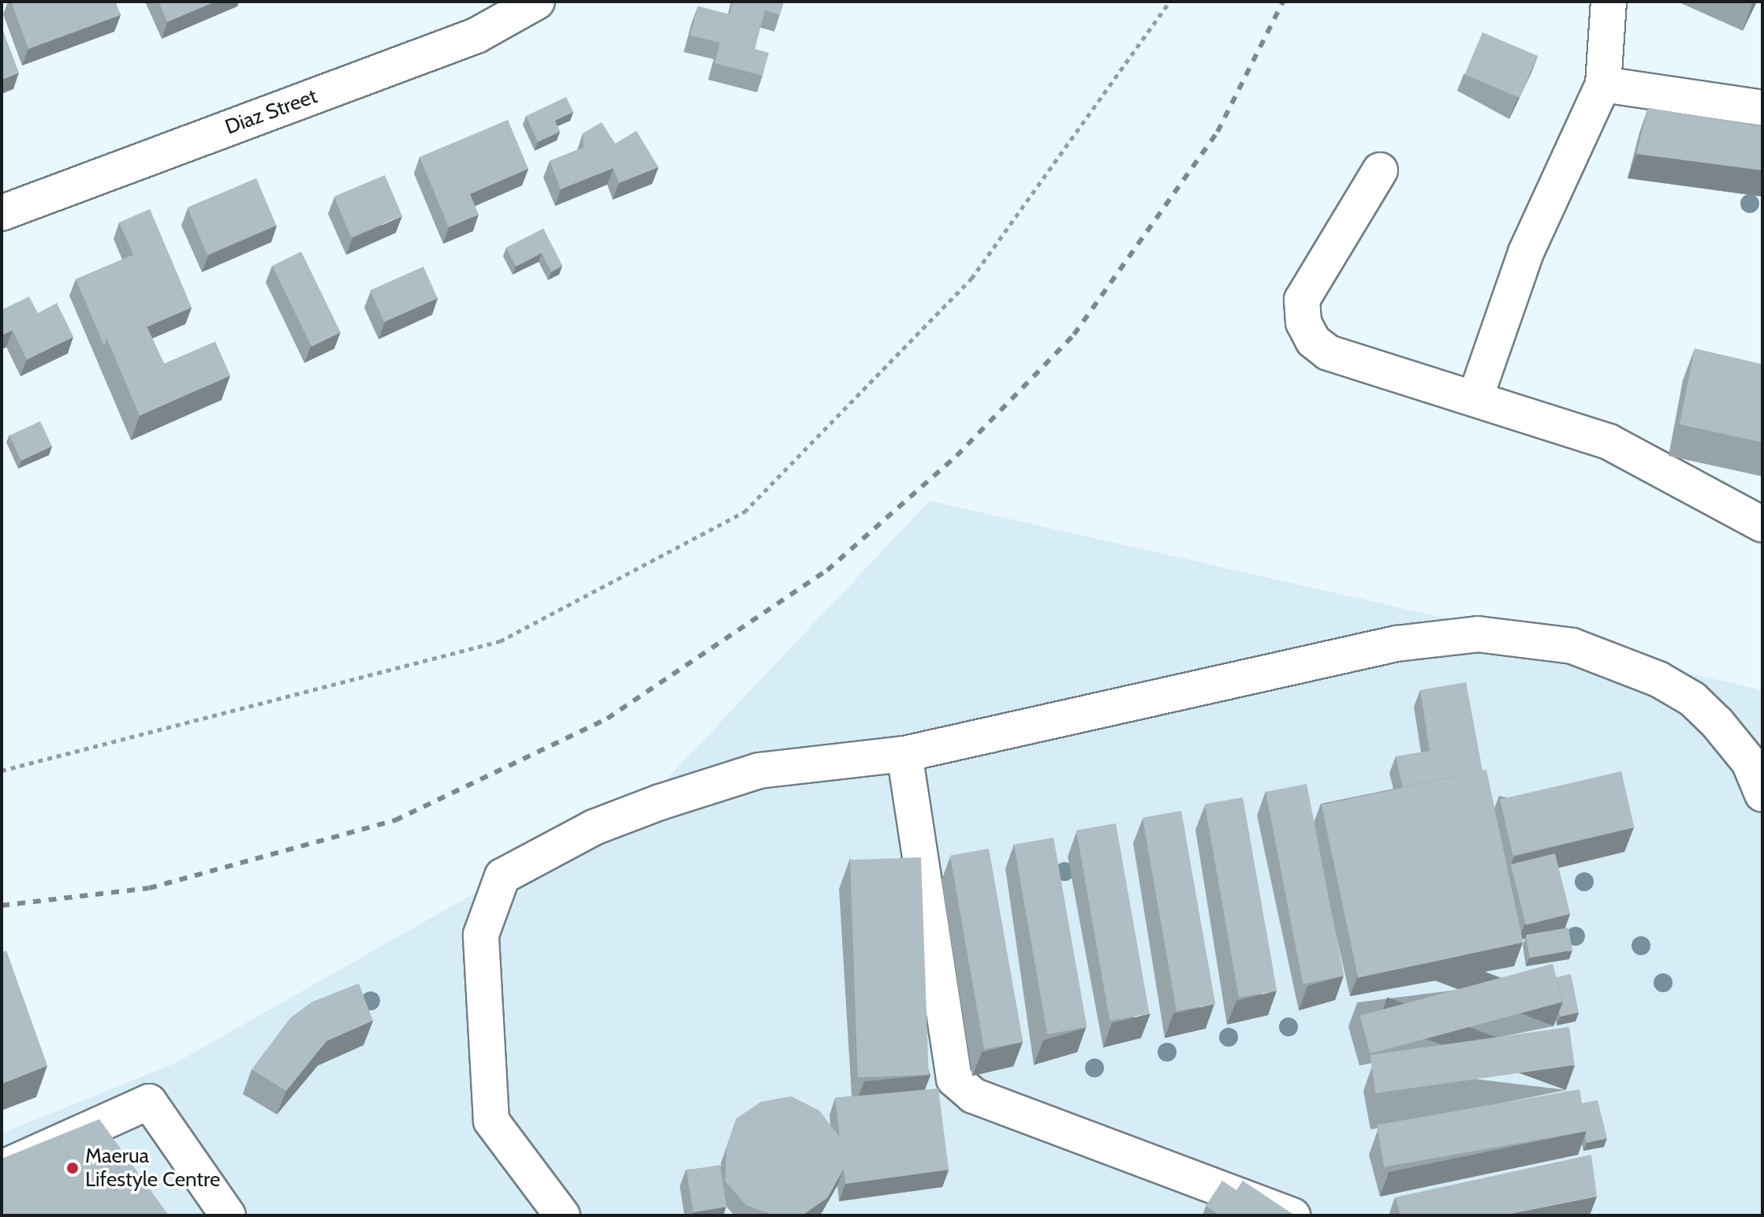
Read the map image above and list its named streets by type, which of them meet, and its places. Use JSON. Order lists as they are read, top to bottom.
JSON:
{
  "streets": {
    "street": ["Diaz Street"]
  },
  "places": ["Maerua Lifestyle Centre"]
}
